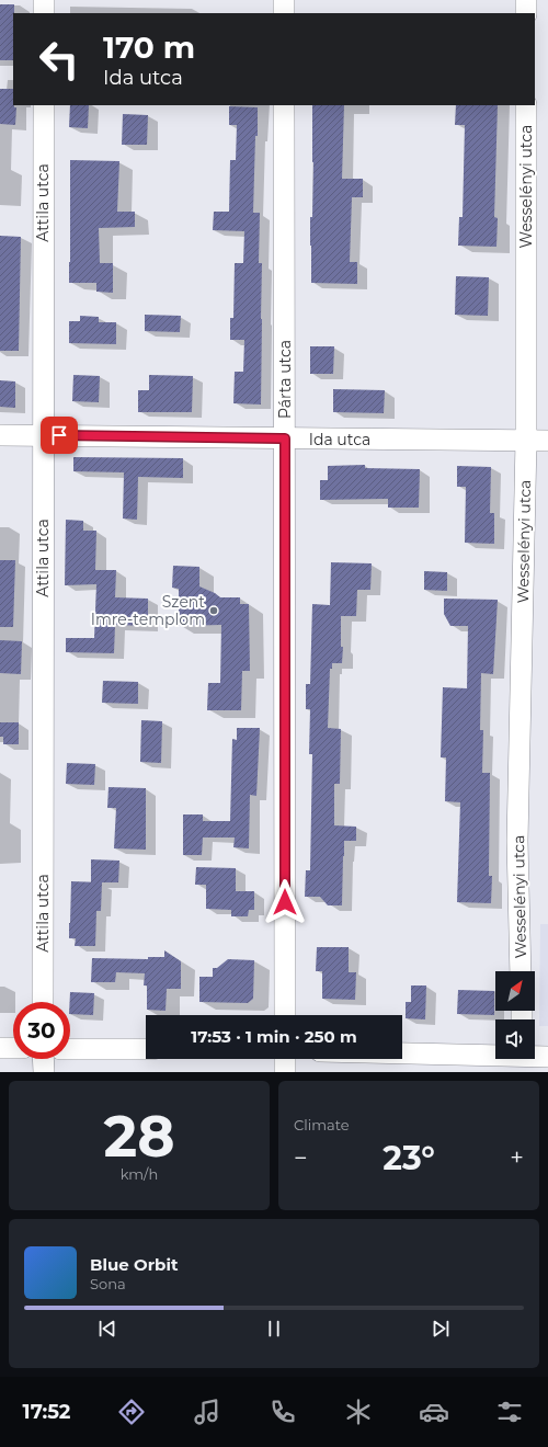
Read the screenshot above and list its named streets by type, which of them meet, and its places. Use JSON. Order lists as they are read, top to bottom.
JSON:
{
  "streets": {
    "street": [
      "Wesselényi utca",
      "Attila utca",
      "Párta utca",
      "Ida utca"
    ]
  },
  "crossings": [
    ["Wesselényi utca", "Ida utca"],
    ["Attila utca", "Ida utca"],
    ["Párta utca", "Ida utca"]
  ],
  "places": ["Szent Imre-templom"],
  "north": "top right",
  "page": {
    "turn": ["170 m", "Ida utca"],
    "limit": "30",
    "trip": "17:53 · 1 min · 250 m",
    "tile": [
      ["28", "km/h"],
      "Climate"
    ],
    "heat": ["−", "23°", "+"],
    "song": ["Blue Orbit", "Sona"],
    "tabs": "17:52"
  }
}
